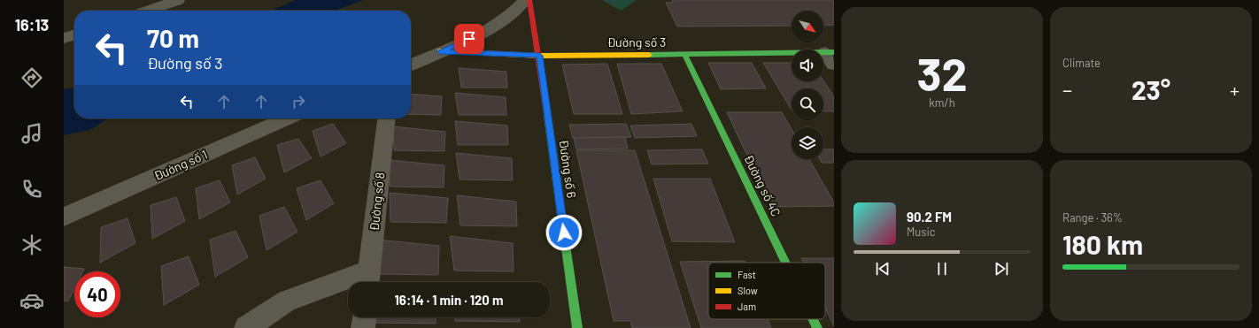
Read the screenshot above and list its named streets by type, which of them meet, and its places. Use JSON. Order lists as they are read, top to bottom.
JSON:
{
  "streets": {
    "street": [
      "Đường số 3",
      "Đường số 1",
      "Đường số 6",
      "Đường số 4C",
      "Đường số 8"
    ]
  },
  "crossings": [
    ["Đường số 3", "Đường số 6"],
    ["Đường số 3", "Đường số 4C"]
  ],
  "legend": ["Fast", "Slow", "Jam"],
  "north": "bottom right",
  "page": {
    "tabs": "16:13",
    "tile": [
      ["32", "km/h"],
      "Climate",
      ["Range · 36%", "180 km"]
    ],
    "turn": ["70 m", "Đường số 3"],
    "heat": ["−", "23°", "+"],
    "song": ["90.2 FM", "Music"],
    "limit": "40",
    "trip": "16:14 · 1 min · 120 m"
  }
}
